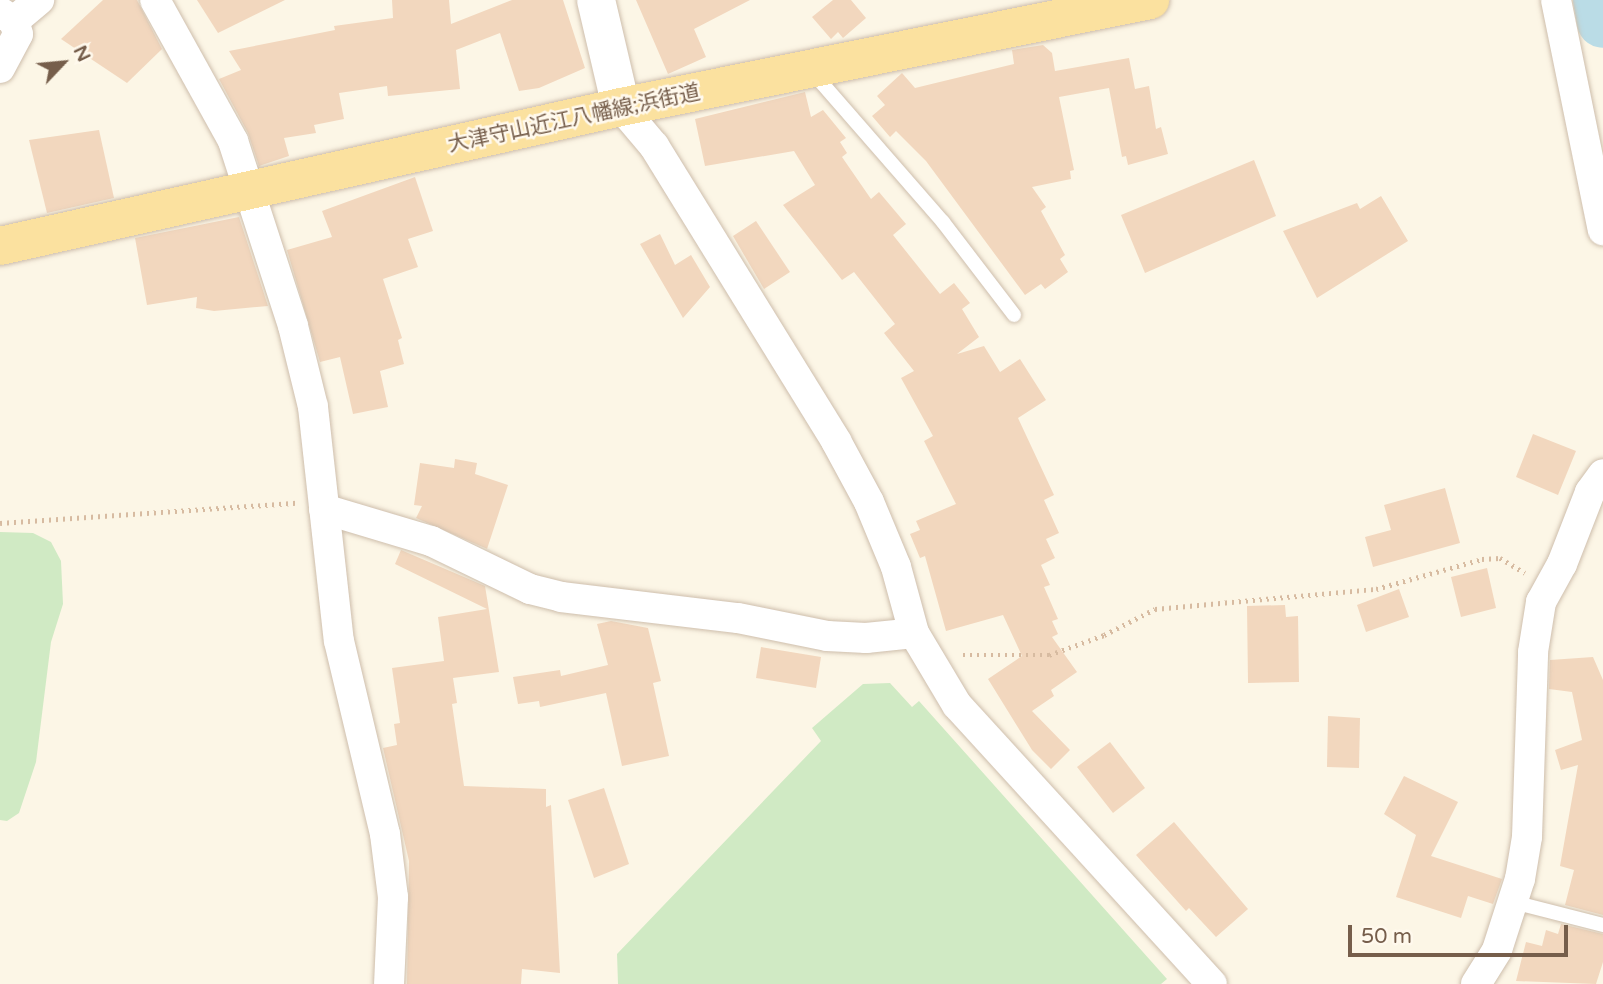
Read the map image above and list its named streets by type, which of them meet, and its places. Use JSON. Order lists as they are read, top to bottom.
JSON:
{
  "streets": {
    "main road": ["大津守山近江八幡線;浜街道"]
  },
  "scale_bar": "50 m",
  "north": "top right"
}
